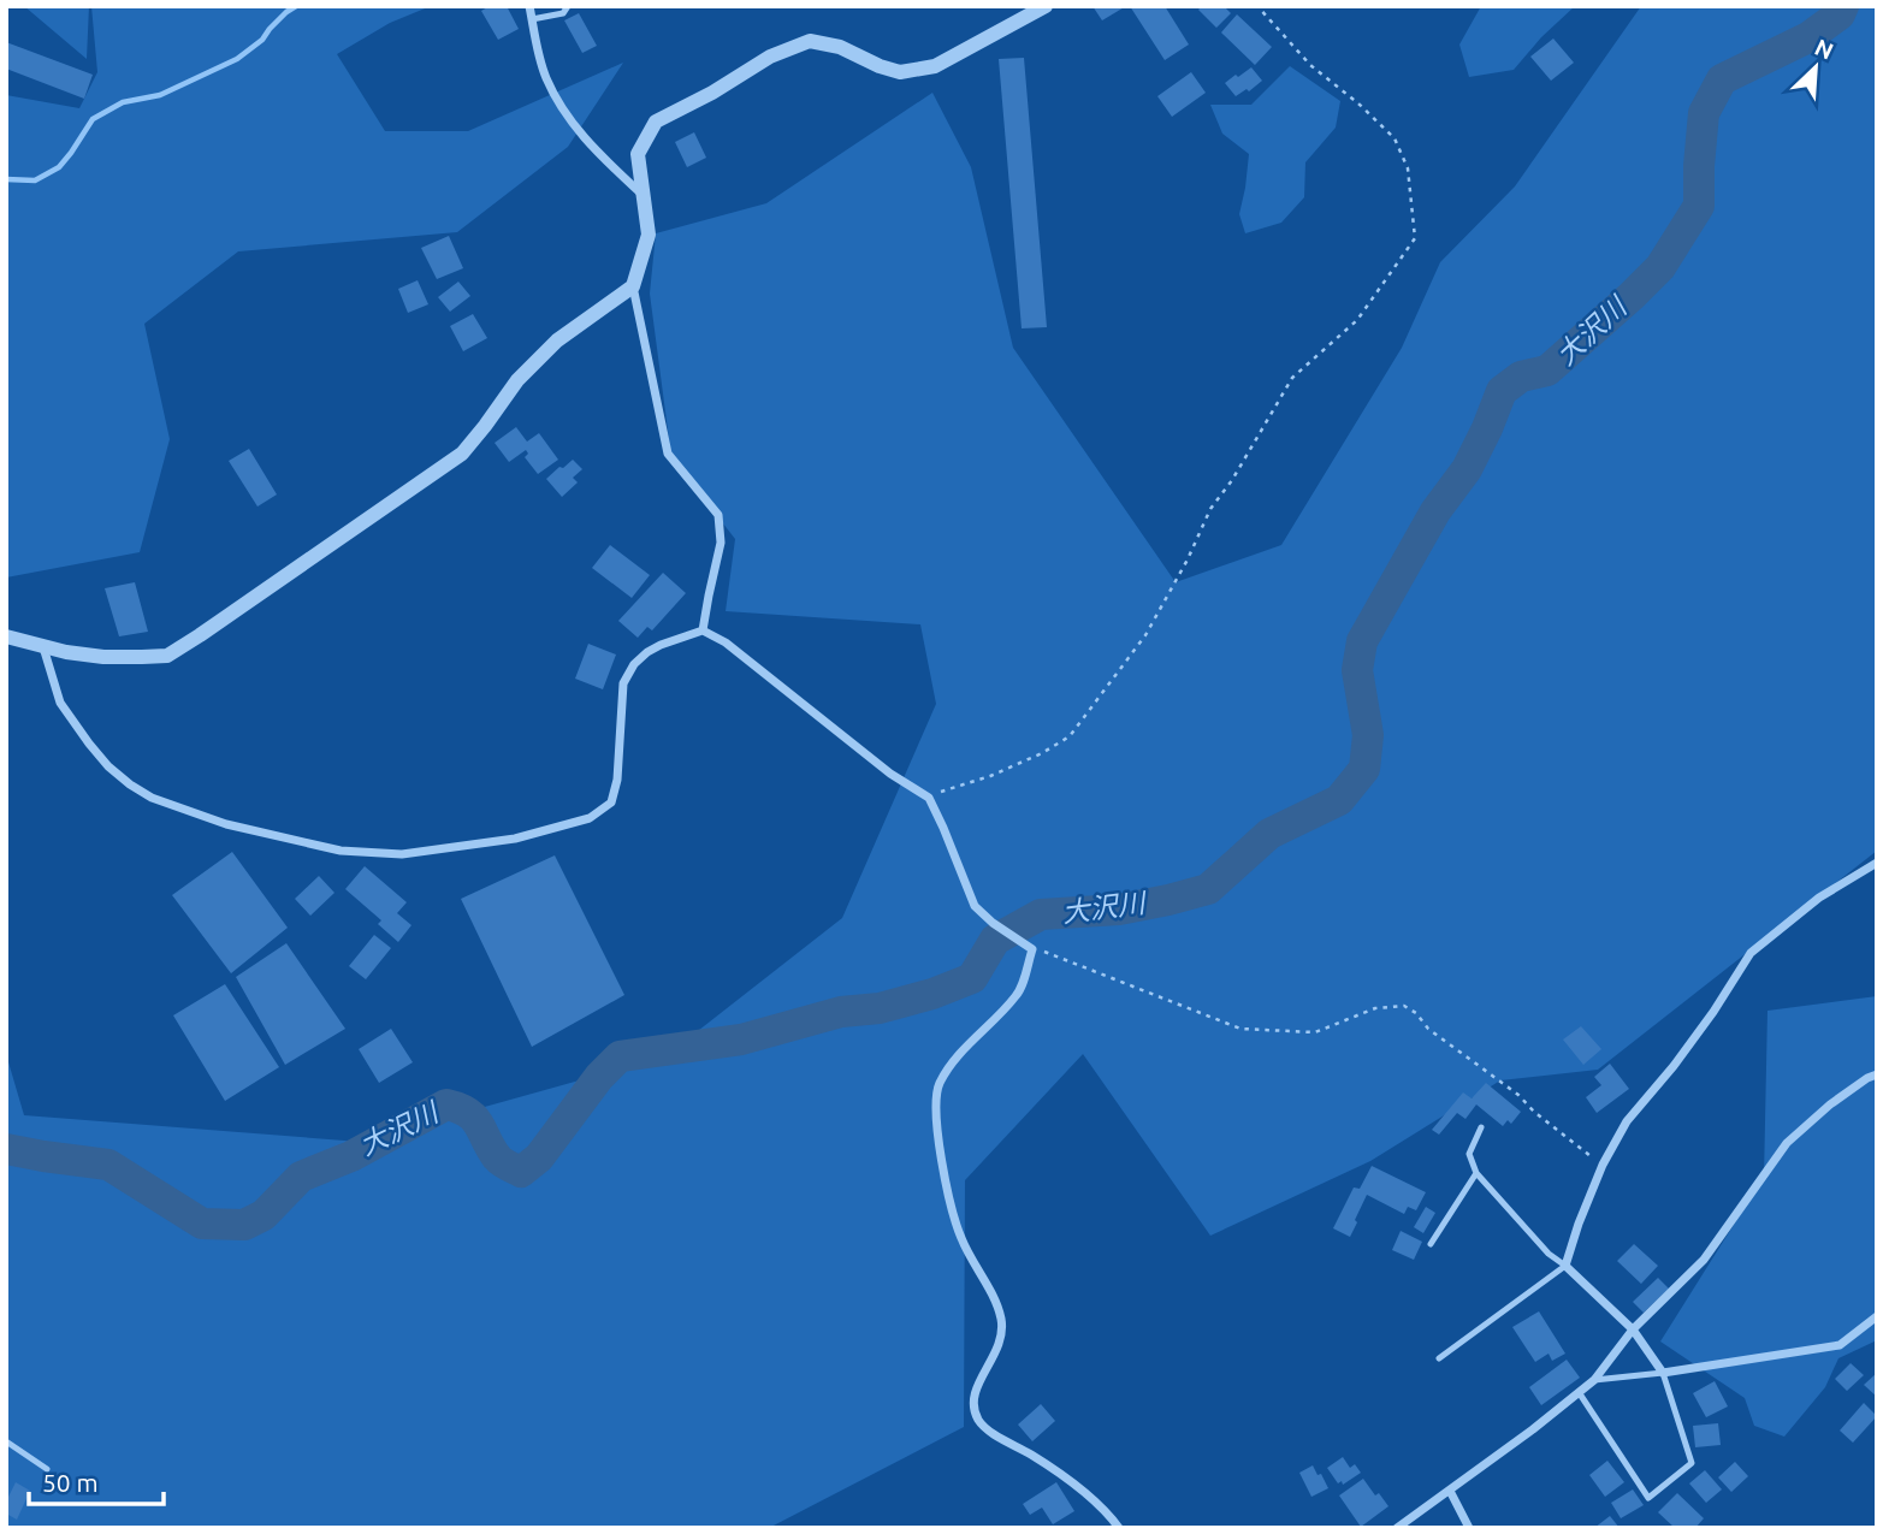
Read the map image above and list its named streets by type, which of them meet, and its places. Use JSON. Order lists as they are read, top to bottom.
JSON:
{
  "water": ["大沢川"],
  "scale_bar": "50 m",
  "north": "top right"
}
